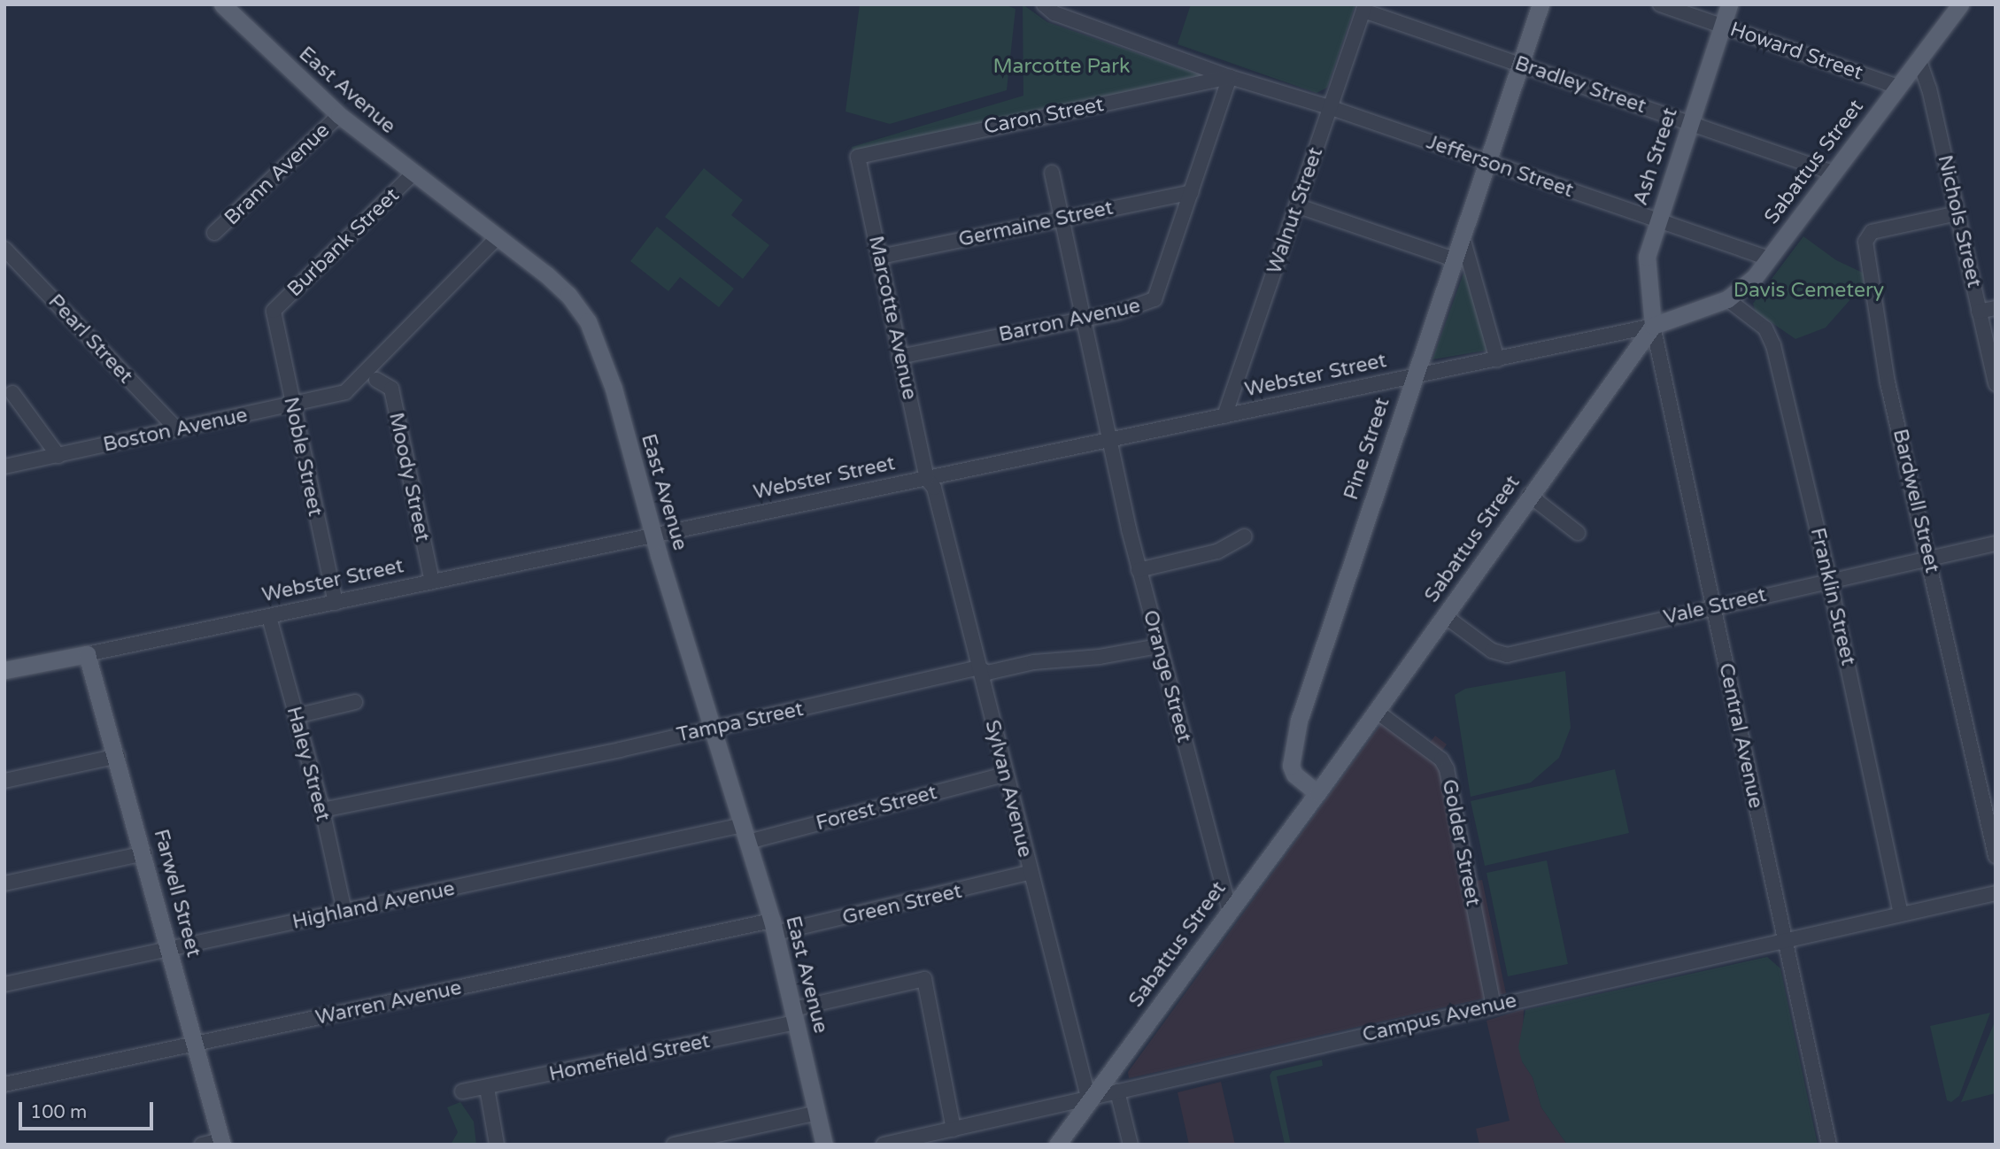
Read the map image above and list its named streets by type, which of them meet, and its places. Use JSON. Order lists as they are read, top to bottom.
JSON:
{
  "streets": {
    "main road": [
      "East Avenue",
      "Ash Street",
      "Sabattus Street",
      "Webster Street",
      "Pine Street",
      "Farwell Street"
    ],
    "street": [
      "Howard Street",
      "Bradley Street",
      "Caron Street",
      "Jefferson Street",
      "Brann Avenue",
      "Walnut Street",
      "Nichols Street",
      "Germaine Street",
      "Burbank Street",
      "Marcotte Avenue",
      "Barron Avenue",
      "Pearl Street",
      "Boston Avenue",
      "Noble Street",
      "Moody Street",
      "Bardwell Street",
      "Franklin Street",
      "Vale Street",
      "Orange Street",
      "Tampa Street",
      "Central Avenue",
      "Haley Street",
      "Sylvan Avenue",
      "Forest Street",
      "Golder Street",
      "Green Street",
      "Highland Avenue",
      "Warren Avenue",
      "Campus Avenue",
      "Homefield Street"
    ]
  },
  "crossings": [
    ["Howard Street", "Ash Street"],
    ["Howard Street", "Sabattus Street"],
    ["Bradley Street", "Ash Street"],
    ["Bradley Street", "Sabattus Street"],
    ["Bradley Street", "Walnut Street"],
    ["Bradley Street", "Pine Street"],
    ["East Avenue", "Brann Avenue"],
    ["East Avenue", "Burbank Street"],
    ["East Avenue", "Webster Street"],
    ["East Avenue", "Boston Avenue"],
    ["East Avenue", "Tampa Street"],
    ["East Avenue", "Forest Street"],
    ["East Avenue", "Green Street"],
    ["East Avenue", "Highland Avenue"],
    ["East Avenue", "Warren Avenue"],
    ["East Avenue", "Homefield Street"],
    ["Caron Street", "Jefferson Street"],
    ["Caron Street", "Marcotte Avenue"],
    ["Caron Street", "Barron Avenue"],
    ["Ash Street", "Sabattus Street"],
    ["Ash Street", "Jefferson Street"],
    ["Ash Street", "Webster Street"],
    ["Ash Street", "Central Avenue"],
    ["Sabattus Street", "Jefferson Street"],
    ["Sabattus Street", "Nichols Street"],
    ["Sabattus Street", "Webster Street"],
    ["Sabattus Street", "Pine Street"],
    ["Sabattus Street", "Franklin Street"],
    ["Sabattus Street", "Vale Street"],
    ["Sabattus Street", "Orange Street"],
    ["Sabattus Street", "Central Avenue"],
    ["Sabattus Street", "Sylvan Avenue"],
    ["Sabattus Street", "Golder Street"],
    ["Sabattus Street", "Campus Avenue"],
    ["Jefferson Street", "Walnut Street"],
    ["Jefferson Street", "Barron Avenue"],
    ["Jefferson Street", "Pine Street"],
    ["Walnut Street", "Webster Street"],
    ["Nichols Street", "Bardwell Street"],
    ["Germaine Street", "Marcotte Avenue"],
    ["Germaine Street", "Barron Avenue"],
    ["Germaine Street", "Orange Street"],
    ["Burbank Street", "Noble Street"],
    ["Marcotte Avenue", "Barron Avenue"],
    ["Marcotte Avenue", "Webster Street"],
    ["Marcotte Avenue", "Sylvan Avenue"],
    ["Barron Avenue", "Orange Street"],
    ["Pearl Street", "Boston Avenue"],
    ["Webster Street", "Pine Street"],
    ["Webster Street", "Noble Street"],
    ["Webster Street", "Moody Street"],
    ["Webster Street", "Orange Street"],
    ["Webster Street", "Central Avenue"],
    ["Webster Street", "Haley Street"],
    ["Webster Street", "Sylvan Avenue"],
    ["Webster Street", "Farwell Street"],
    ["Boston Avenue", "Noble Street"],
    ["Boston Avenue", "Moody Street"],
    ["Bardwell Street", "Vale Street"],
    ["Franklin Street", "Vale Street"],
    ["Franklin Street", "Campus Avenue"],
    ["Vale Street", "Central Avenue"],
    ["Orange Street", "Tampa Street"],
    ["Tampa Street", "Haley Street"],
    ["Tampa Street", "Sylvan Avenue"],
    ["Central Avenue", "Campus Avenue"],
    ["Haley Street", "Highland Avenue"],
    ["Sylvan Avenue", "Forest Street"],
    ["Sylvan Avenue", "Green Street"],
    ["Sylvan Avenue", "Campus Avenue"],
    ["Forest Street", "Highland Avenue"],
    ["Golder Street", "Campus Avenue"],
    ["Farwell Street", "Highland Avenue"],
    ["Farwell Street", "Warren Avenue"],
    ["Green Street", "Warren Avenue"],
    ["Campus Avenue", "Homefield Street"]
  ],
  "parks": ["Marcotte Park", "Davis Cemetery"],
  "scale_bar": "100 m"
}
